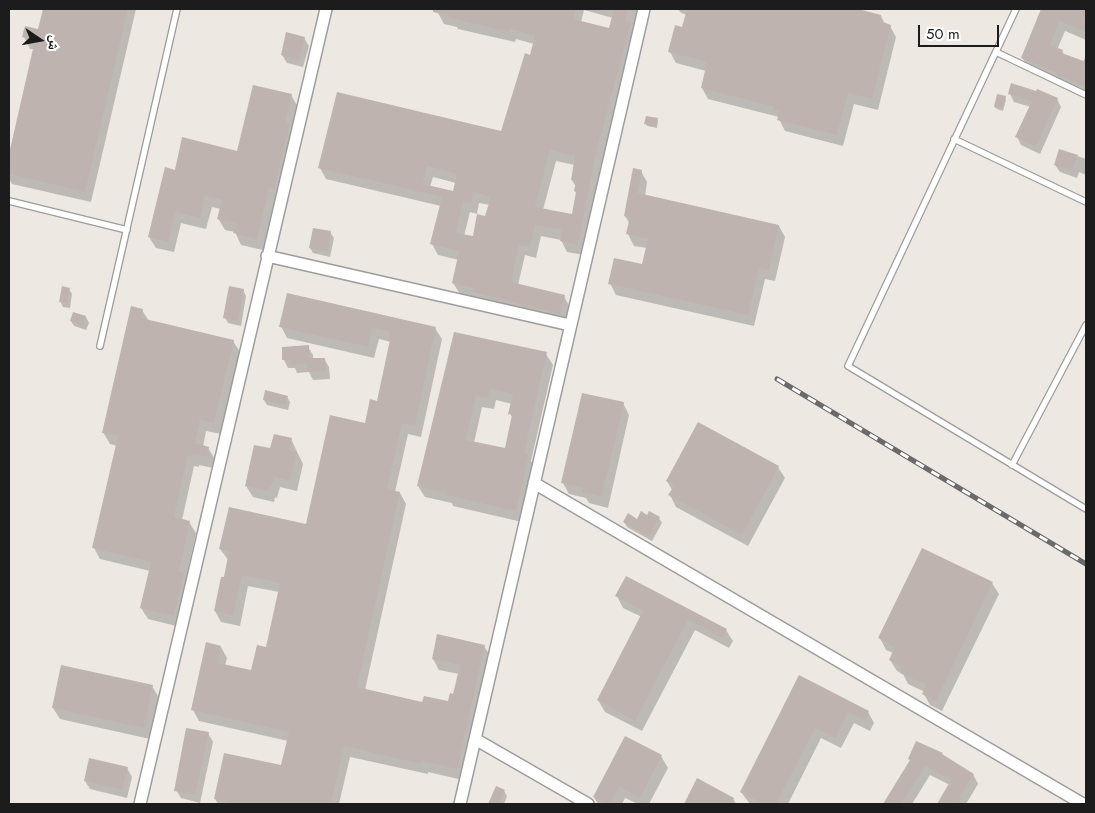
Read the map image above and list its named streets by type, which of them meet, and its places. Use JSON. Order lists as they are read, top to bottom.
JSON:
{
  "scale_bar": "50 m",
  "north": "right"
}
